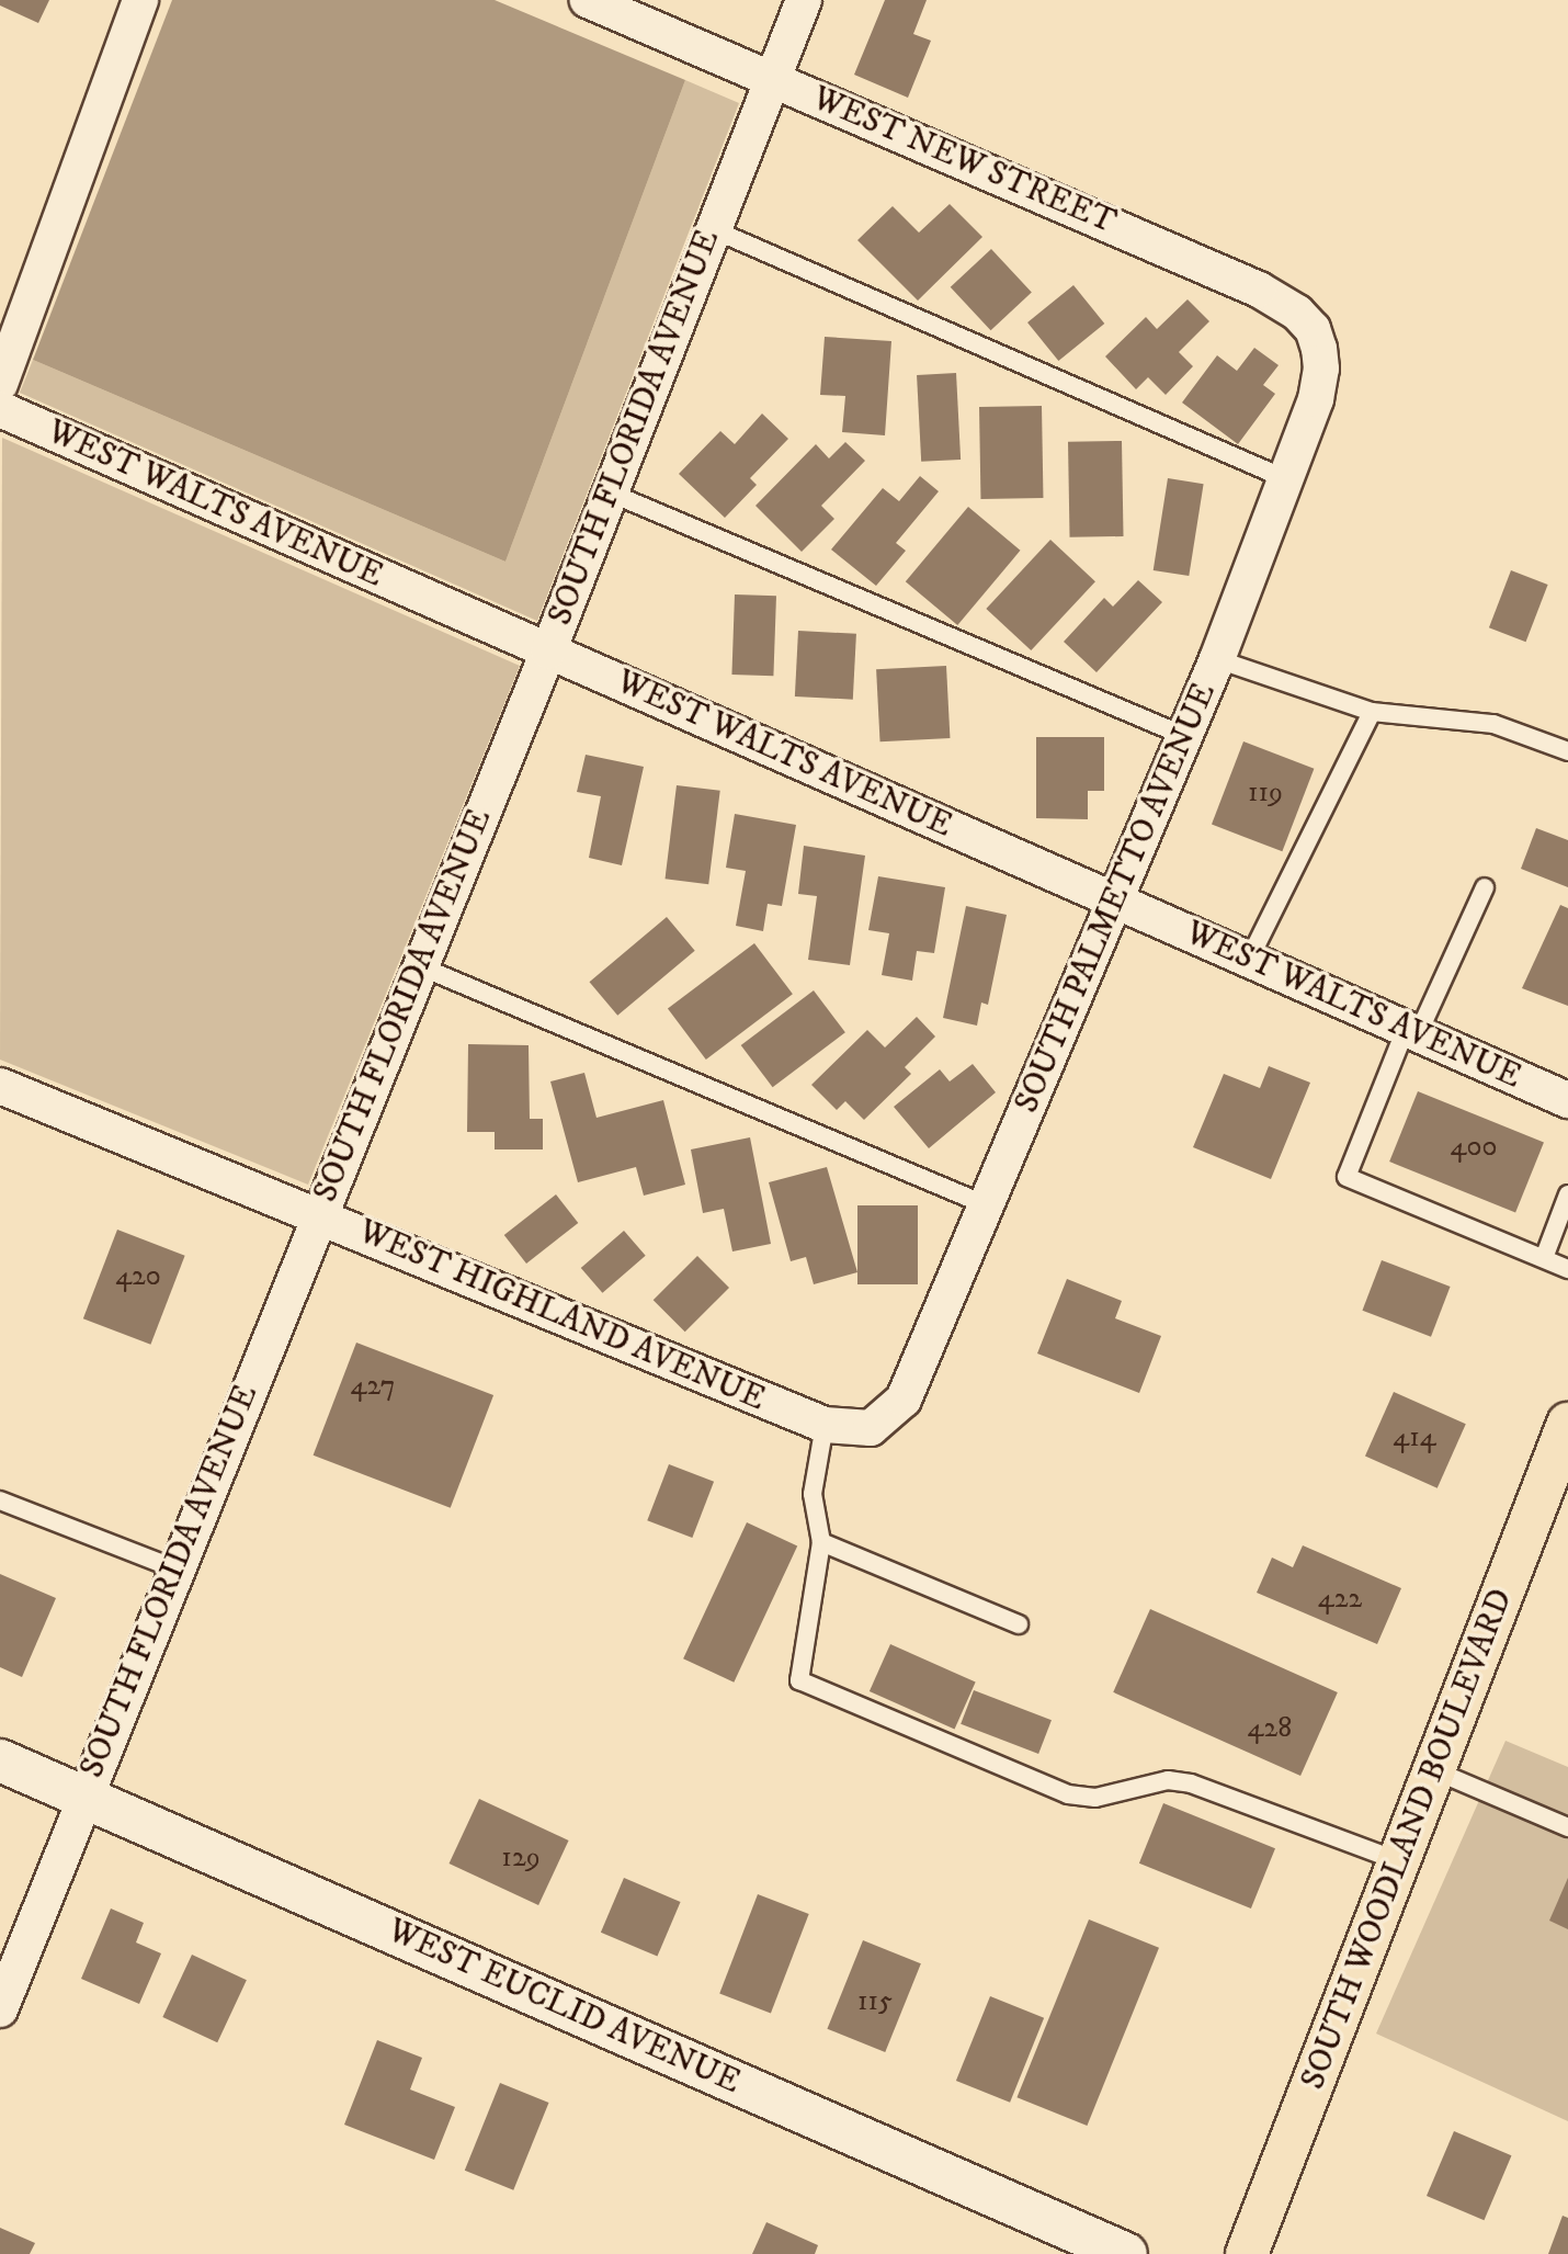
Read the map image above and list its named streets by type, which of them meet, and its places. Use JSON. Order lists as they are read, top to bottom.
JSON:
{
  "streets": {
    "main road": ["SOUTH WOODLAND BOULEVARD"],
    "street": [
      "WEST NEW STREET",
      "SOUTH FLORIDA AVENUE",
      "WEST WALTS AVENUE",
      "SOUTH PALMETTO AVENUE",
      "WEST HIGHLAND AVENUE",
      "WEST EUCLID AVENUE"
    ]
  },
  "crossings": [
    ["WEST NEW STREET", "SOUTH FLORIDA AVENUE"],
    ["WEST NEW STREET", "SOUTH PALMETTO AVENUE"],
    ["SOUTH FLORIDA AVENUE", "WEST WALTS AVENUE"],
    ["SOUTH FLORIDA AVENUE", "WEST HIGHLAND AVENUE"],
    ["SOUTH FLORIDA AVENUE", "WEST EUCLID AVENUE"],
    ["WEST WALTS AVENUE", "SOUTH PALMETTO AVENUE"],
    ["SOUTH PALMETTO AVENUE", "WEST HIGHLAND AVENUE"]
  ],
  "house_numbers": [
    "119",
    "400",
    "420",
    "427",
    "414",
    "422",
    "428",
    "129",
    "115"
  ]
}
